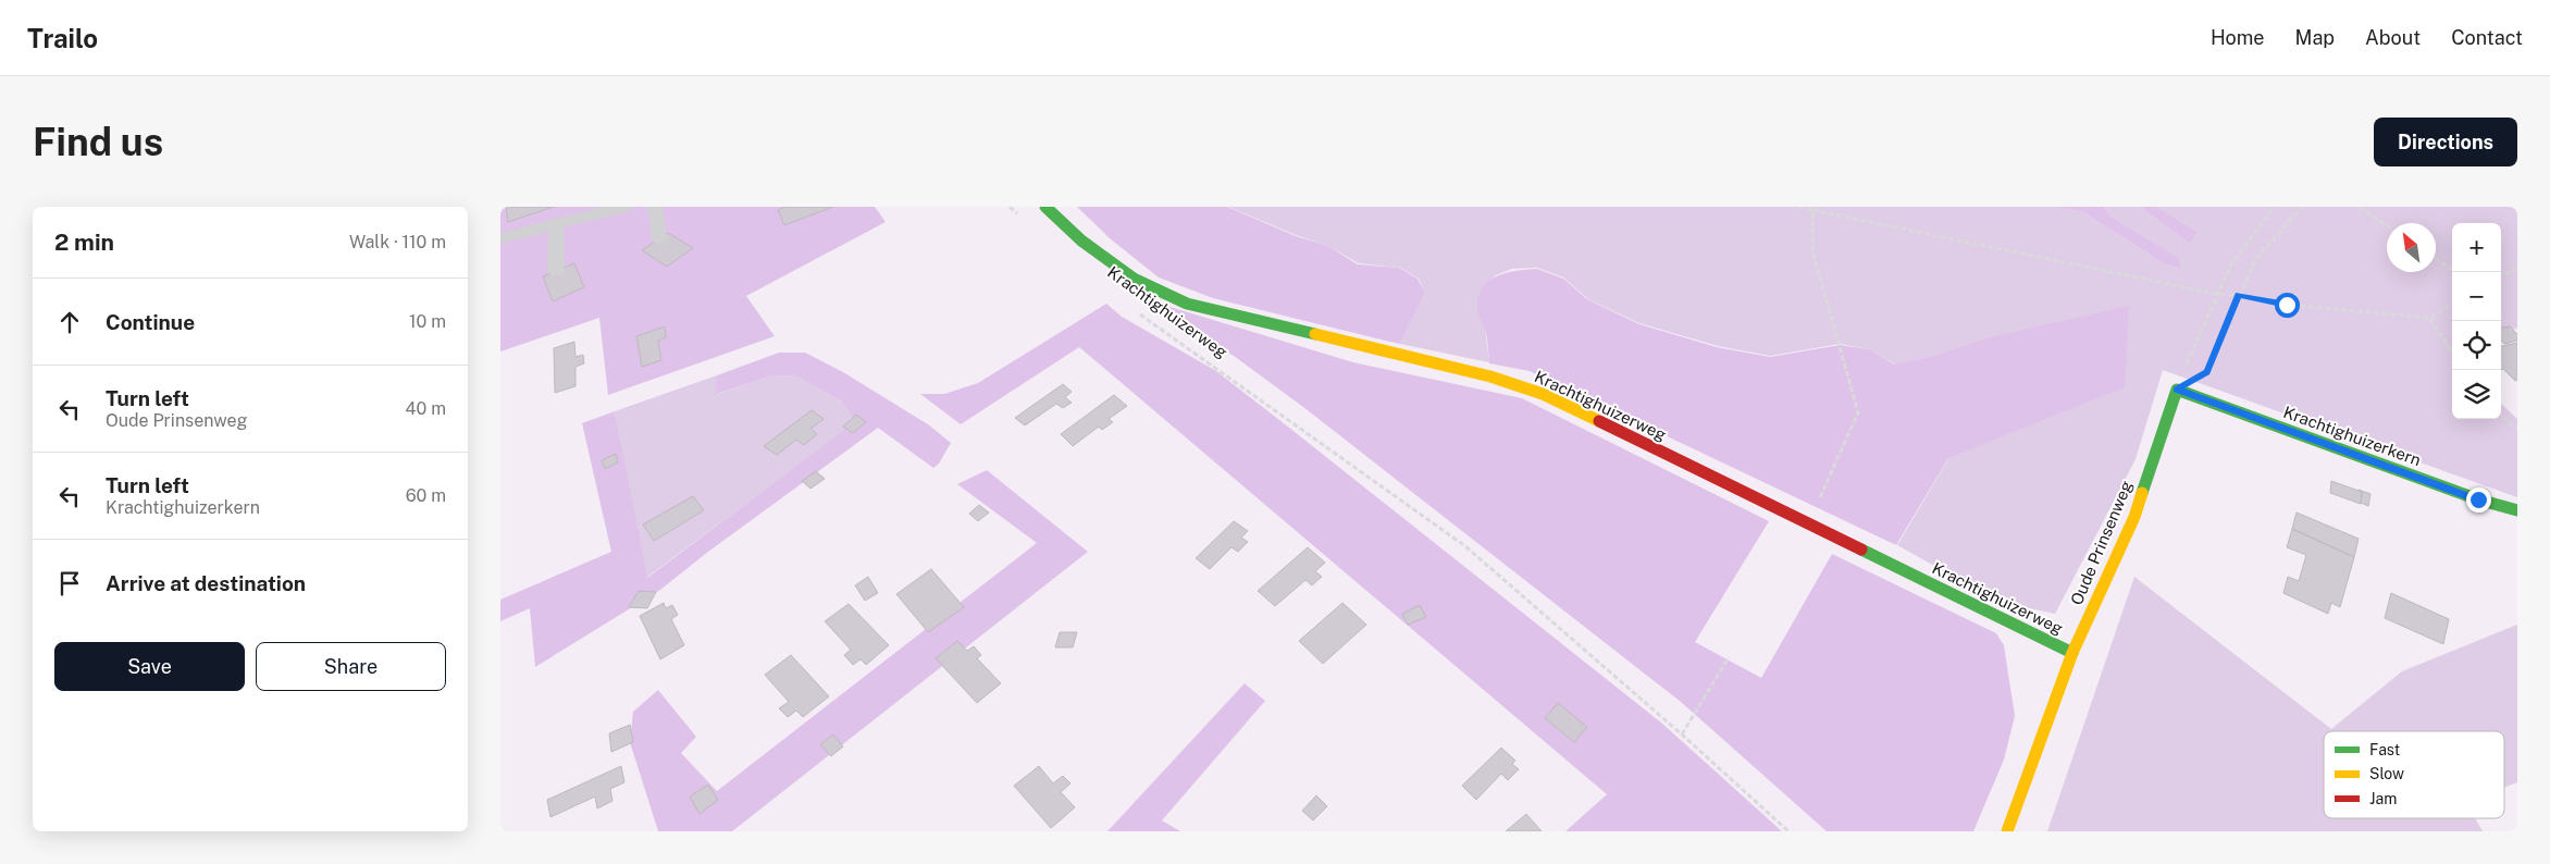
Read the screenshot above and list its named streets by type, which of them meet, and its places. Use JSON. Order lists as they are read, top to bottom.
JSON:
{
  "streets": {
    "street": ["Krachtighuizerweg", "Krachtighuizerkern", "Oude Prinsenweg"]
  },
  "crossings": [
    ["Krachtighuizerweg", "Oude Prinsenweg"],
    ["Krachtighuizerkern", "Oude Prinsenweg"]
  ],
  "legend": ["Fast", "Slow", "Jam"],
  "north": "top left",
  "page": {
    "header": "Trailo",
    "nav": [
      "Home",
      "Map",
      "About",
      "Contact"
    ],
    "buttons": [
      "Directions",
      ["Save", "Share"]
    ],
    "title": "Find us",
    "heading": ["2 min", "Walk · 110 m"],
    "map_buttons": ["+", "−"],
    "list": [
      ["Continue", "10 m"],
      ["Turn left", "Oude Prinsenweg", "40 m"],
      ["Turn left", "Krachtighuizerkern", "60 m"],
      "Arrive at destination"
    ]
  }
}
